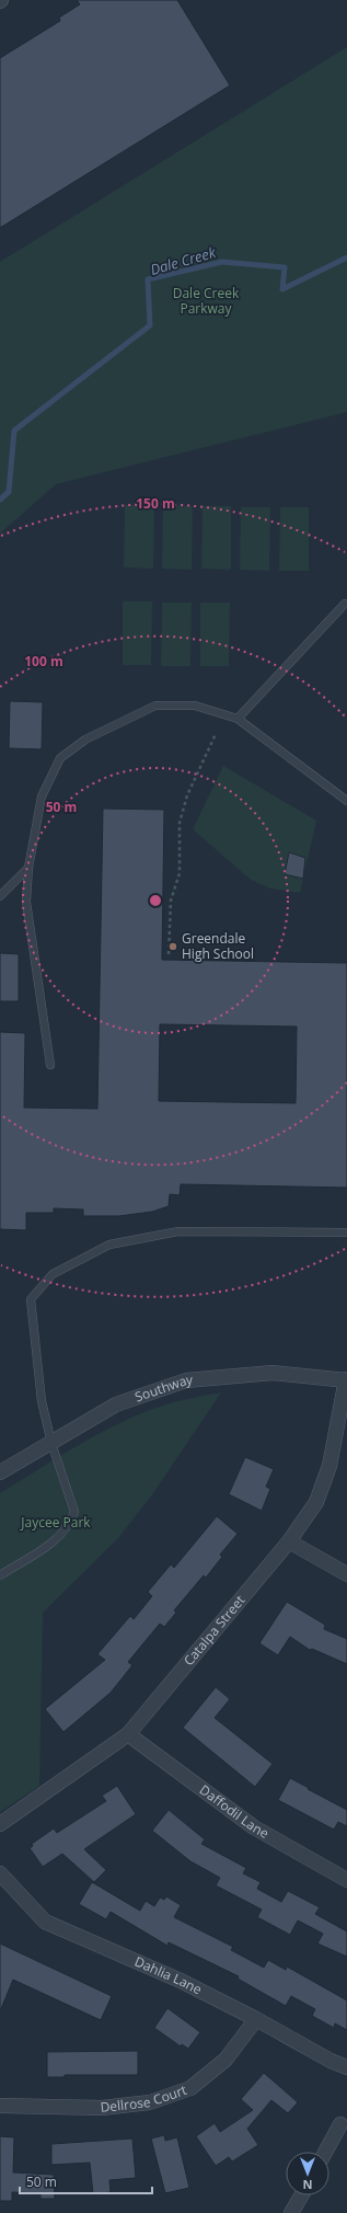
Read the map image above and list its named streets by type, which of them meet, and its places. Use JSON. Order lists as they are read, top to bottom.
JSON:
{
  "streets": {
    "street": [
      "Southway",
      "Catalpa Street",
      "Daffodil Lane",
      "Dahlia Lane",
      "Dellrose Court"
    ]
  },
  "crossings": [
    ["Southway", "Catalpa Street"],
    ["Catalpa Street", "Daffodil Lane"],
    ["Dahlia Lane", "Dellrose Court"]
  ],
  "water": ["Dale Creek"],
  "parks": ["Dale Creek Parkway", "Jaycee Park"],
  "places": ["Greendale High School"],
  "scale_bar": "50 m",
  "north": "bottom",
  "rings": ["150 m", "100 m", "50 m"]
}
